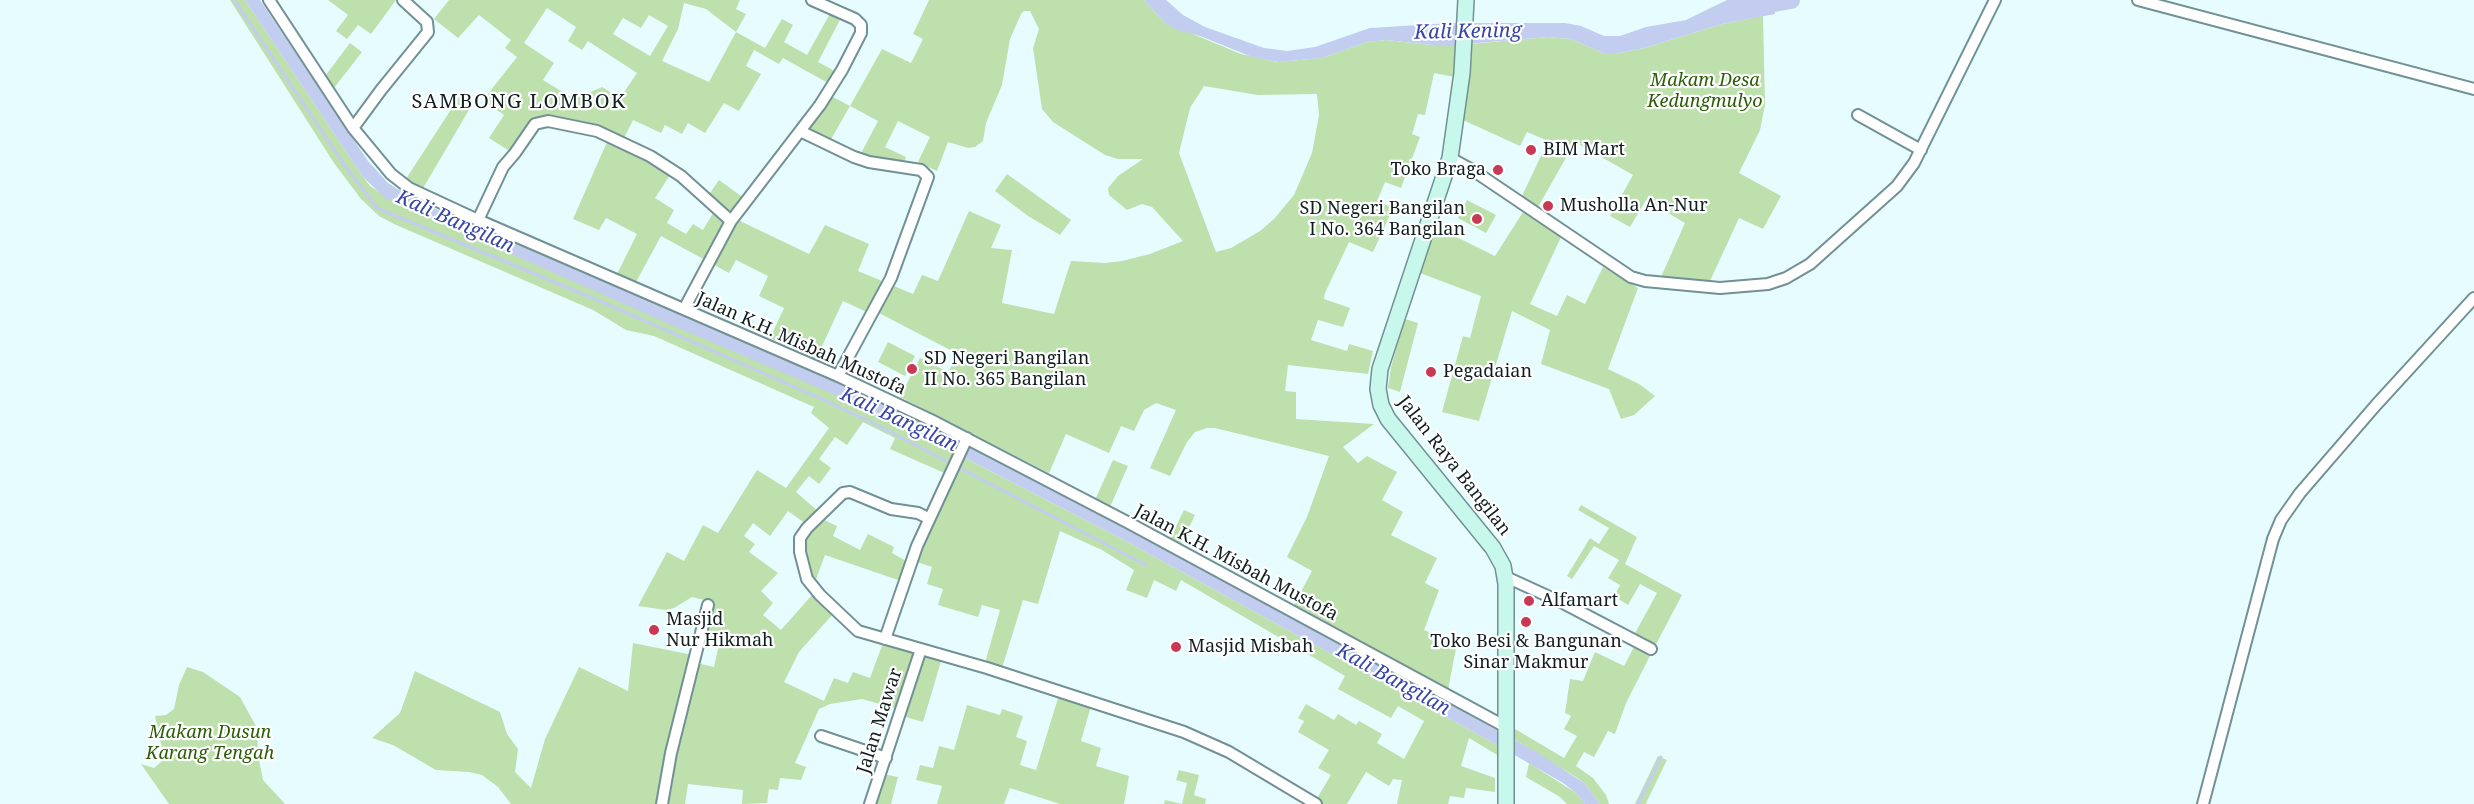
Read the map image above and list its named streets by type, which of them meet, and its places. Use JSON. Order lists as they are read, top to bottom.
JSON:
{
  "streets": {
    "main road": ["Jalan Raya Bangilan"],
    "street": ["Jalan K.H. Misbah Mustofa", "Jalan Mawar"]
  },
  "crossings": [
    ["Jalan K.H. Misbah Mustofa", "Jalan Raya Bangilan"]
  ],
  "districts": ["SAMBONG LOMBOK"],
  "water": ["Kali Kening", "Kali Bangilan"],
  "parks": ["Makam Desa Kedungmulyo", "Makam Dusun Karang Tengah"],
  "places": [
    "BIM Mart",
    "Toko Braga",
    "Musholla An-Nur",
    "SD Negeri Bangilan I No. 364 Bangilan",
    "SD Negeri Bangilan II No. 365 Bangilan",
    "Pegadaian",
    "Alfamart",
    "Toko Besi & Bangunan Sinar Makmur",
    "Masjid Nur Hikmah",
    "Masjid Misbah"
  ]
}
